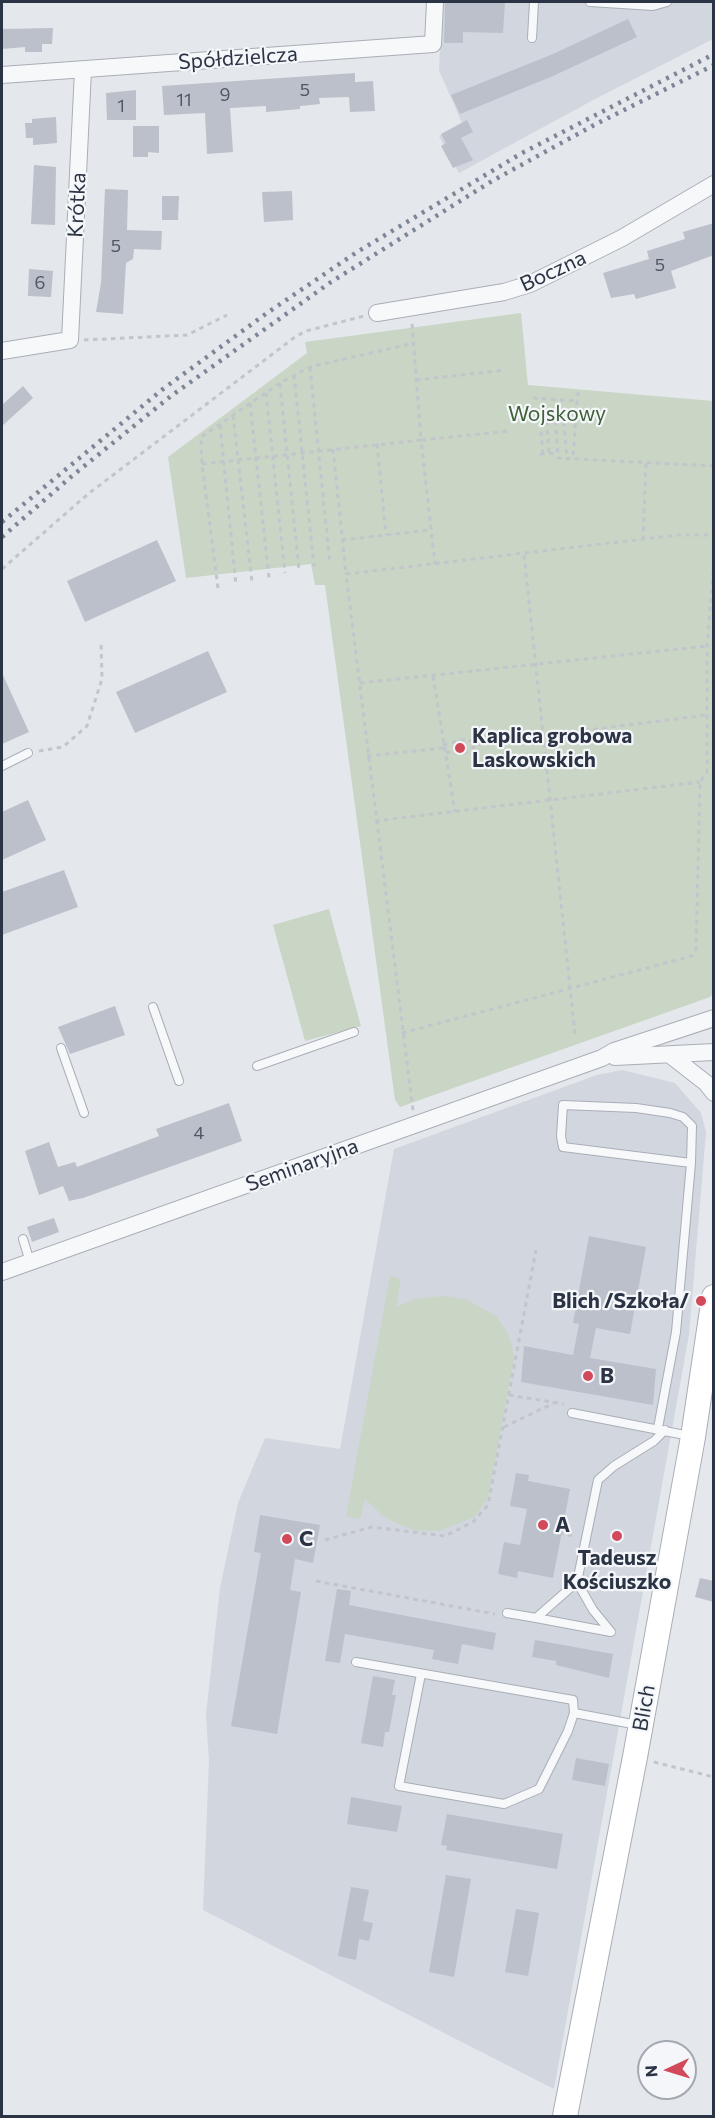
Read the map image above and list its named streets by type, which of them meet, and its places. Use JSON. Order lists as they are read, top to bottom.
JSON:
{
  "streets": {
    "street": [
      "Spółdzielcza",
      "Krótka",
      "Boczna",
      "Seminaryjna",
      "Blich"
    ]
  },
  "crossings": [
    ["Spółdzielcza", "Krótka"]
  ],
  "parks": ["Wojskowy"],
  "places": [
    "Kaplica grobowa Laskowskich",
    "Blich /Szkoła/",
    "B",
    "A",
    "Tadeusz Kościuszko",
    "C"
  ],
  "house_numbers": [
    "5",
    "9",
    "11",
    "1",
    "5",
    "5",
    "6",
    "4"
  ],
  "north": "left"
}
